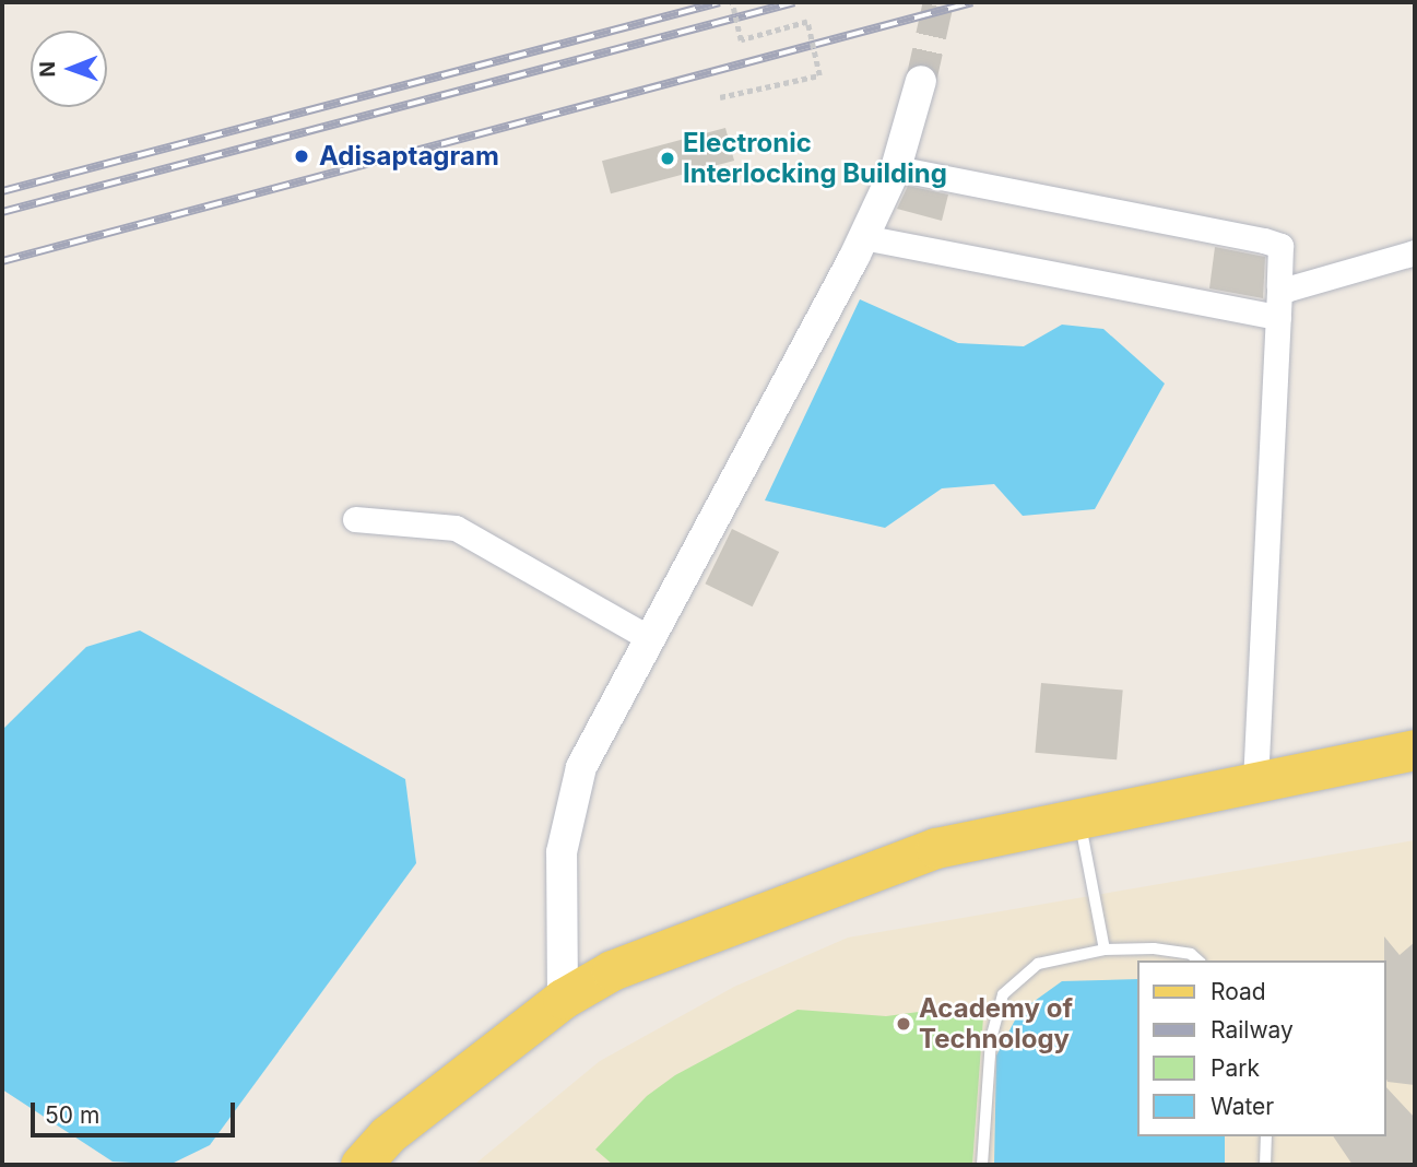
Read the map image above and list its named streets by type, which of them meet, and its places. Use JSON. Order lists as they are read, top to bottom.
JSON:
{
  "places": ["Adisaptagram", "Electronic Interlocking Building", "Academy of Technology"],
  "legend": [
    "Road",
    "Railway",
    "Park",
    "Water"
  ],
  "scale_bar": "50 m",
  "north": "left"
}
